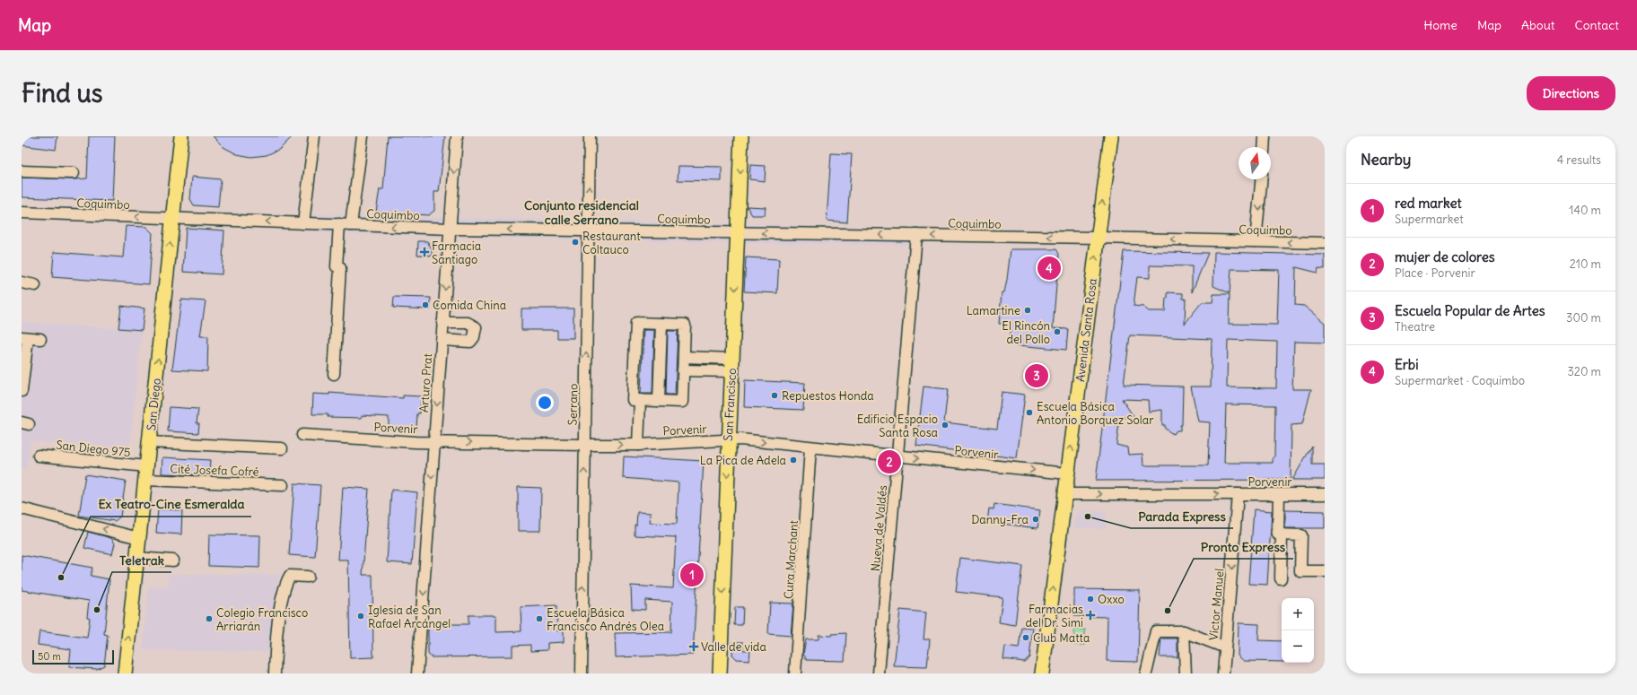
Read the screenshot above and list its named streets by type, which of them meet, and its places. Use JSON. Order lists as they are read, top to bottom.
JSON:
{
  "streets": {
    "main road": ["Avenida Santa Rosa", "San Diego", "San Francisco"],
    "street": [
      "Coquimbo",
      "Arturo Prat",
      "Serrano",
      "Porvenir",
      "San Diego 975",
      "Cité Josefa Cofré",
      "Nueva de Valdés",
      "Cura Marchant",
      "Víctor Manuel"
    ]
  },
  "crossings": [
    ["Coquimbo", "Avenida Santa Rosa"],
    ["Coquimbo", "Arturo Prat"],
    ["Coquimbo", "San Diego"],
    ["Coquimbo", "Serrano"],
    ["Coquimbo", "San Francisco"],
    ["Coquimbo", "Nueva de Valdés"],
    ["Avenida Santa Rosa", "Porvenir"],
    ["Arturo Prat", "Porvenir"],
    ["San Diego", "San Diego 975"],
    ["San Diego", "Cité Josefa Cofré"],
    ["Serrano", "Porvenir"],
    ["San Francisco", "Porvenir"],
    ["Porvenir", "Nueva de Valdés"],
    ["Porvenir", "Cura Marchant"],
    ["Porvenir", "Víctor Manuel"],
    ["San Diego 975", "Cité Josefa Cofré"]
  ],
  "one_way": [
    "Coquimbo",
    "Avenida Santa Rosa",
    "Arturo Prat",
    "San Diego",
    "Serrano",
    "San Francisco",
    "Porvenir"
  ],
  "districts": ["Conjunto residencial calle Serrano"],
  "places": {
    "other": [
      "Restaurant Coltauco",
      "Comida China",
      "Lamartine",
      "El Rincón del Pollo",
      "Repuestos Honda",
      "Escuela Básica Antonio Borquez Solar",
      "Edificio Espacio Santa Rosa",
      "La Pica de Adela",
      "Parada Express",
      "Danny-Fra",
      "Ex Teatro-Cine Esmeralda",
      "Oxxo",
      "Teletrak",
      "Pronto Express",
      "Iglesia de San Rafael Arcángel",
      "Colegio Francisco Arriarán",
      "Escuela Básica Francisco Andrés Olea",
      "Club Matta"
    ],
    "health": ["Farmacia Santiago", "Farmacias del Dr. Simi", "Valle de vida"]
  },
  "scale_bar": "50 m",
  "north": "top",
  "page": {
    "header": "Map",
    "nav": [
      "Home",
      "Map",
      "About",
      "Contact"
    ],
    "buttons": "Directions",
    "title": "Find us",
    "heading": ["Nearby", "4 results"],
    "list": [
      {
        "mark": "1",
        "name": "red market",
        "note": "Supermarket",
        "value": "140 m"
      },
      {
        "mark": "2",
        "name": "mujer de colores",
        "note": "Place · Porvenir",
        "value": "210 m"
      },
      {
        "mark": "3",
        "name": "Escuela Popular de Artes",
        "note": "Theatre",
        "value": "300 m"
      },
      {
        "mark": "4",
        "name": "Erbi",
        "note": "Supermarket · Coquimbo",
        "value": "320 m"
      }
    ],
    "pins": [
      "4",
      "3",
      "2",
      "1"
    ],
    "map_buttons": ["+", "−"],
    "scale": "50 m"
  }
}
